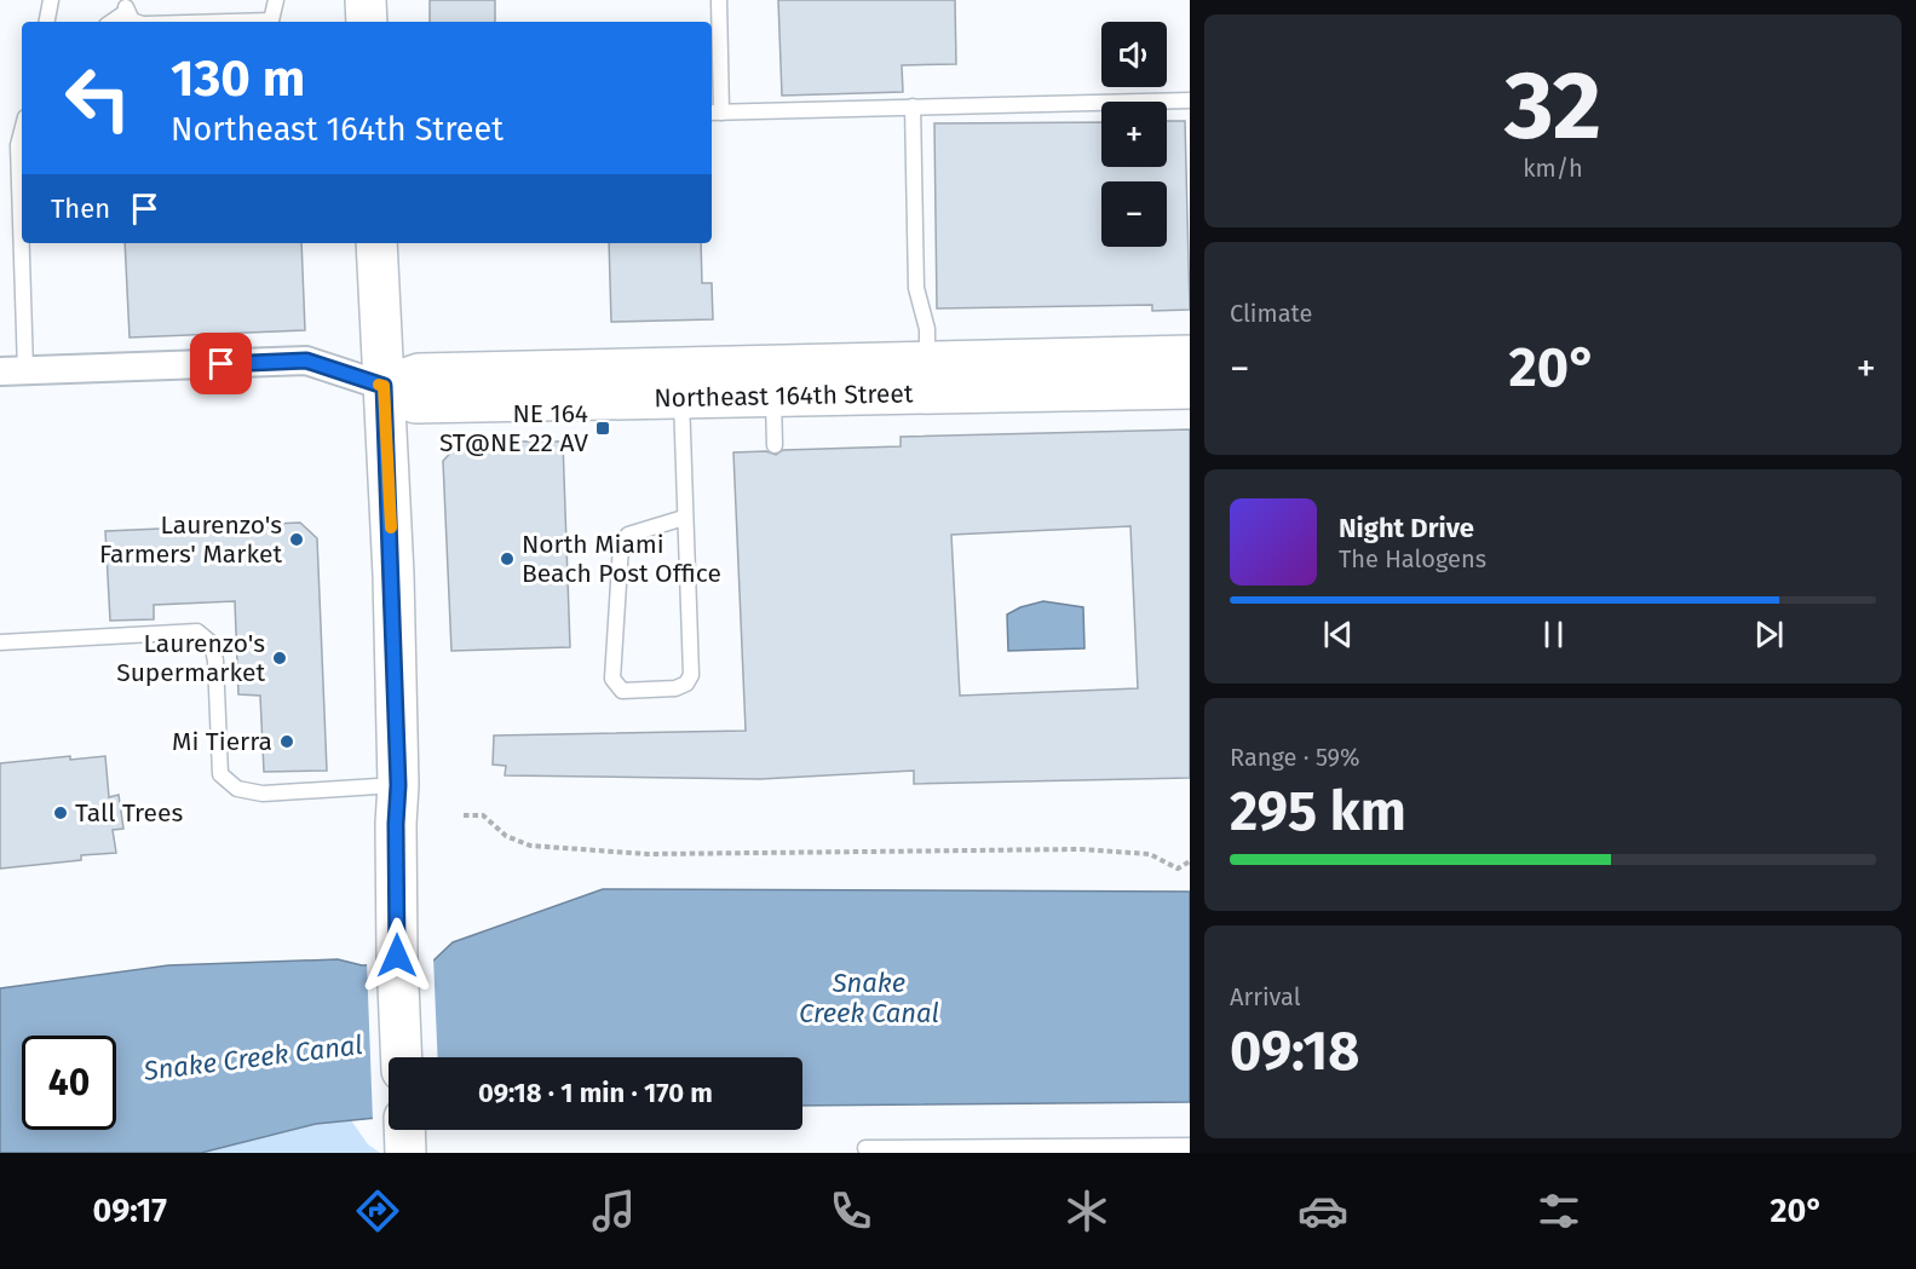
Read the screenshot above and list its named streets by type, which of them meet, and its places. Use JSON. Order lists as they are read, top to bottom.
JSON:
{
  "streets": {
    "street": ["Northeast 164th Street"]
  },
  "water": ["Snake Creek Canal"],
  "places": {
    "transit": ["NE 164 ST@NE 22 AV"],
    "other": [
      "Laurenzo's Farmers' Market",
      "North Miami Beach Post Office",
      "Laurenzo's Supermarket",
      "Mi Tierra",
      "Tall Trees"
    ]
  },
  "page": {
    "tile": [
      ["32", "km/h"],
      "Climate",
      ["Range · 59%", "295 km"],
      ["Arrival", "09:18"]
    ],
    "map_buttons": ["+", "−"],
    "turn": ["130 m", "Northeast 164th Street"],
    "then": "Then",
    "heat": ["−", "20°", "+"],
    "song": ["Night Drive", "The Halogens"],
    "limit": "40",
    "trip": "09:18 · 1 min · 170 m",
    "tabs": ["09:17", "20°"]
  }
}
